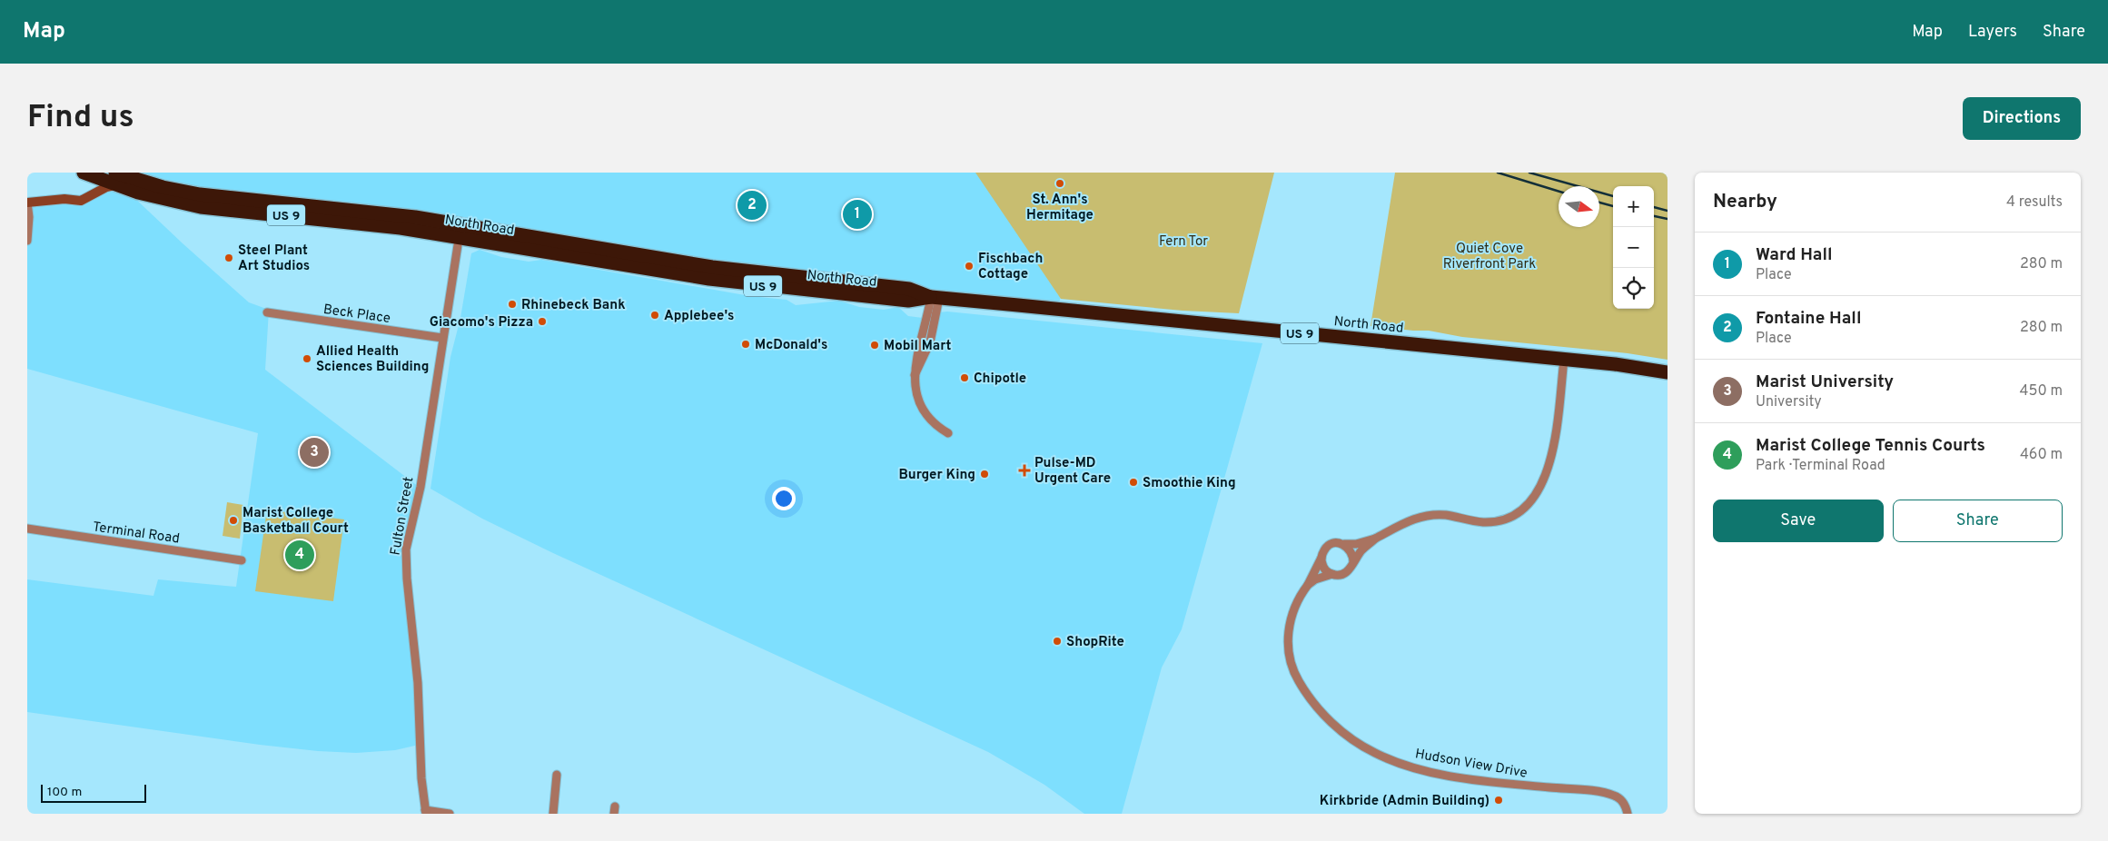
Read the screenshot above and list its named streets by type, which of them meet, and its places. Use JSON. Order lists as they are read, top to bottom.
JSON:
{
  "streets": {
    "highway": ["US 9", "North Road"],
    "street": [
      "Beck Place",
      "Fulton Street",
      "Terminal Road",
      "Hudson View Drive"
    ]
  },
  "crossings": [
    ["US 9", "North Road"],
    ["North Road", "Fulton Street"],
    ["Beck Place", "Fulton Street"]
  ],
  "parks": ["Fern Tor", "Quiet Cove Riverfront Park"],
  "places": {
    "other": [
      "St. Ann's Hermitage",
      "Steel Plant Art Studios",
      "Fischbach Cottage",
      "Rhinebeck Bank",
      "Applebee's",
      "Giacomo's Pizza",
      "McDonald's",
      "Mobil Mart",
      "Allied Health Sciences Building",
      "Chipotle",
      "Burger King",
      "Smoothie King",
      "Marist College Basketball Court",
      "ShopRite",
      "Kirkbride (Admin Building)"
    ],
    "health": ["Pulse-MD Urgent Care"]
  },
  "scale_bar": "100 m",
  "north": "right",
  "page": {
    "header": "Map",
    "nav": ["Map", "Layers", "Share"],
    "buttons": [
      "Directions",
      ["Save", "Share"]
    ],
    "title": "Find us",
    "heading": ["Nearby", "4 results"],
    "map_buttons": ["+", "−"],
    "pins": [
      "2",
      "1",
      "3",
      "4"
    ],
    "list": [
      {
        "mark": "1",
        "name": "Ward Hall",
        "note": "Place",
        "value": "280 m"
      },
      {
        "mark": "2",
        "name": "Fontaine Hall",
        "note": "Place",
        "value": "280 m"
      },
      {
        "mark": "3",
        "name": "Marist University",
        "note": "University",
        "value": "450 m"
      },
      {
        "mark": "4",
        "name": "Marist College Tennis Courts",
        "note": "Park · Terminal Road",
        "value": "460 m"
      }
    ],
    "scale": "100 m"
  }
}
